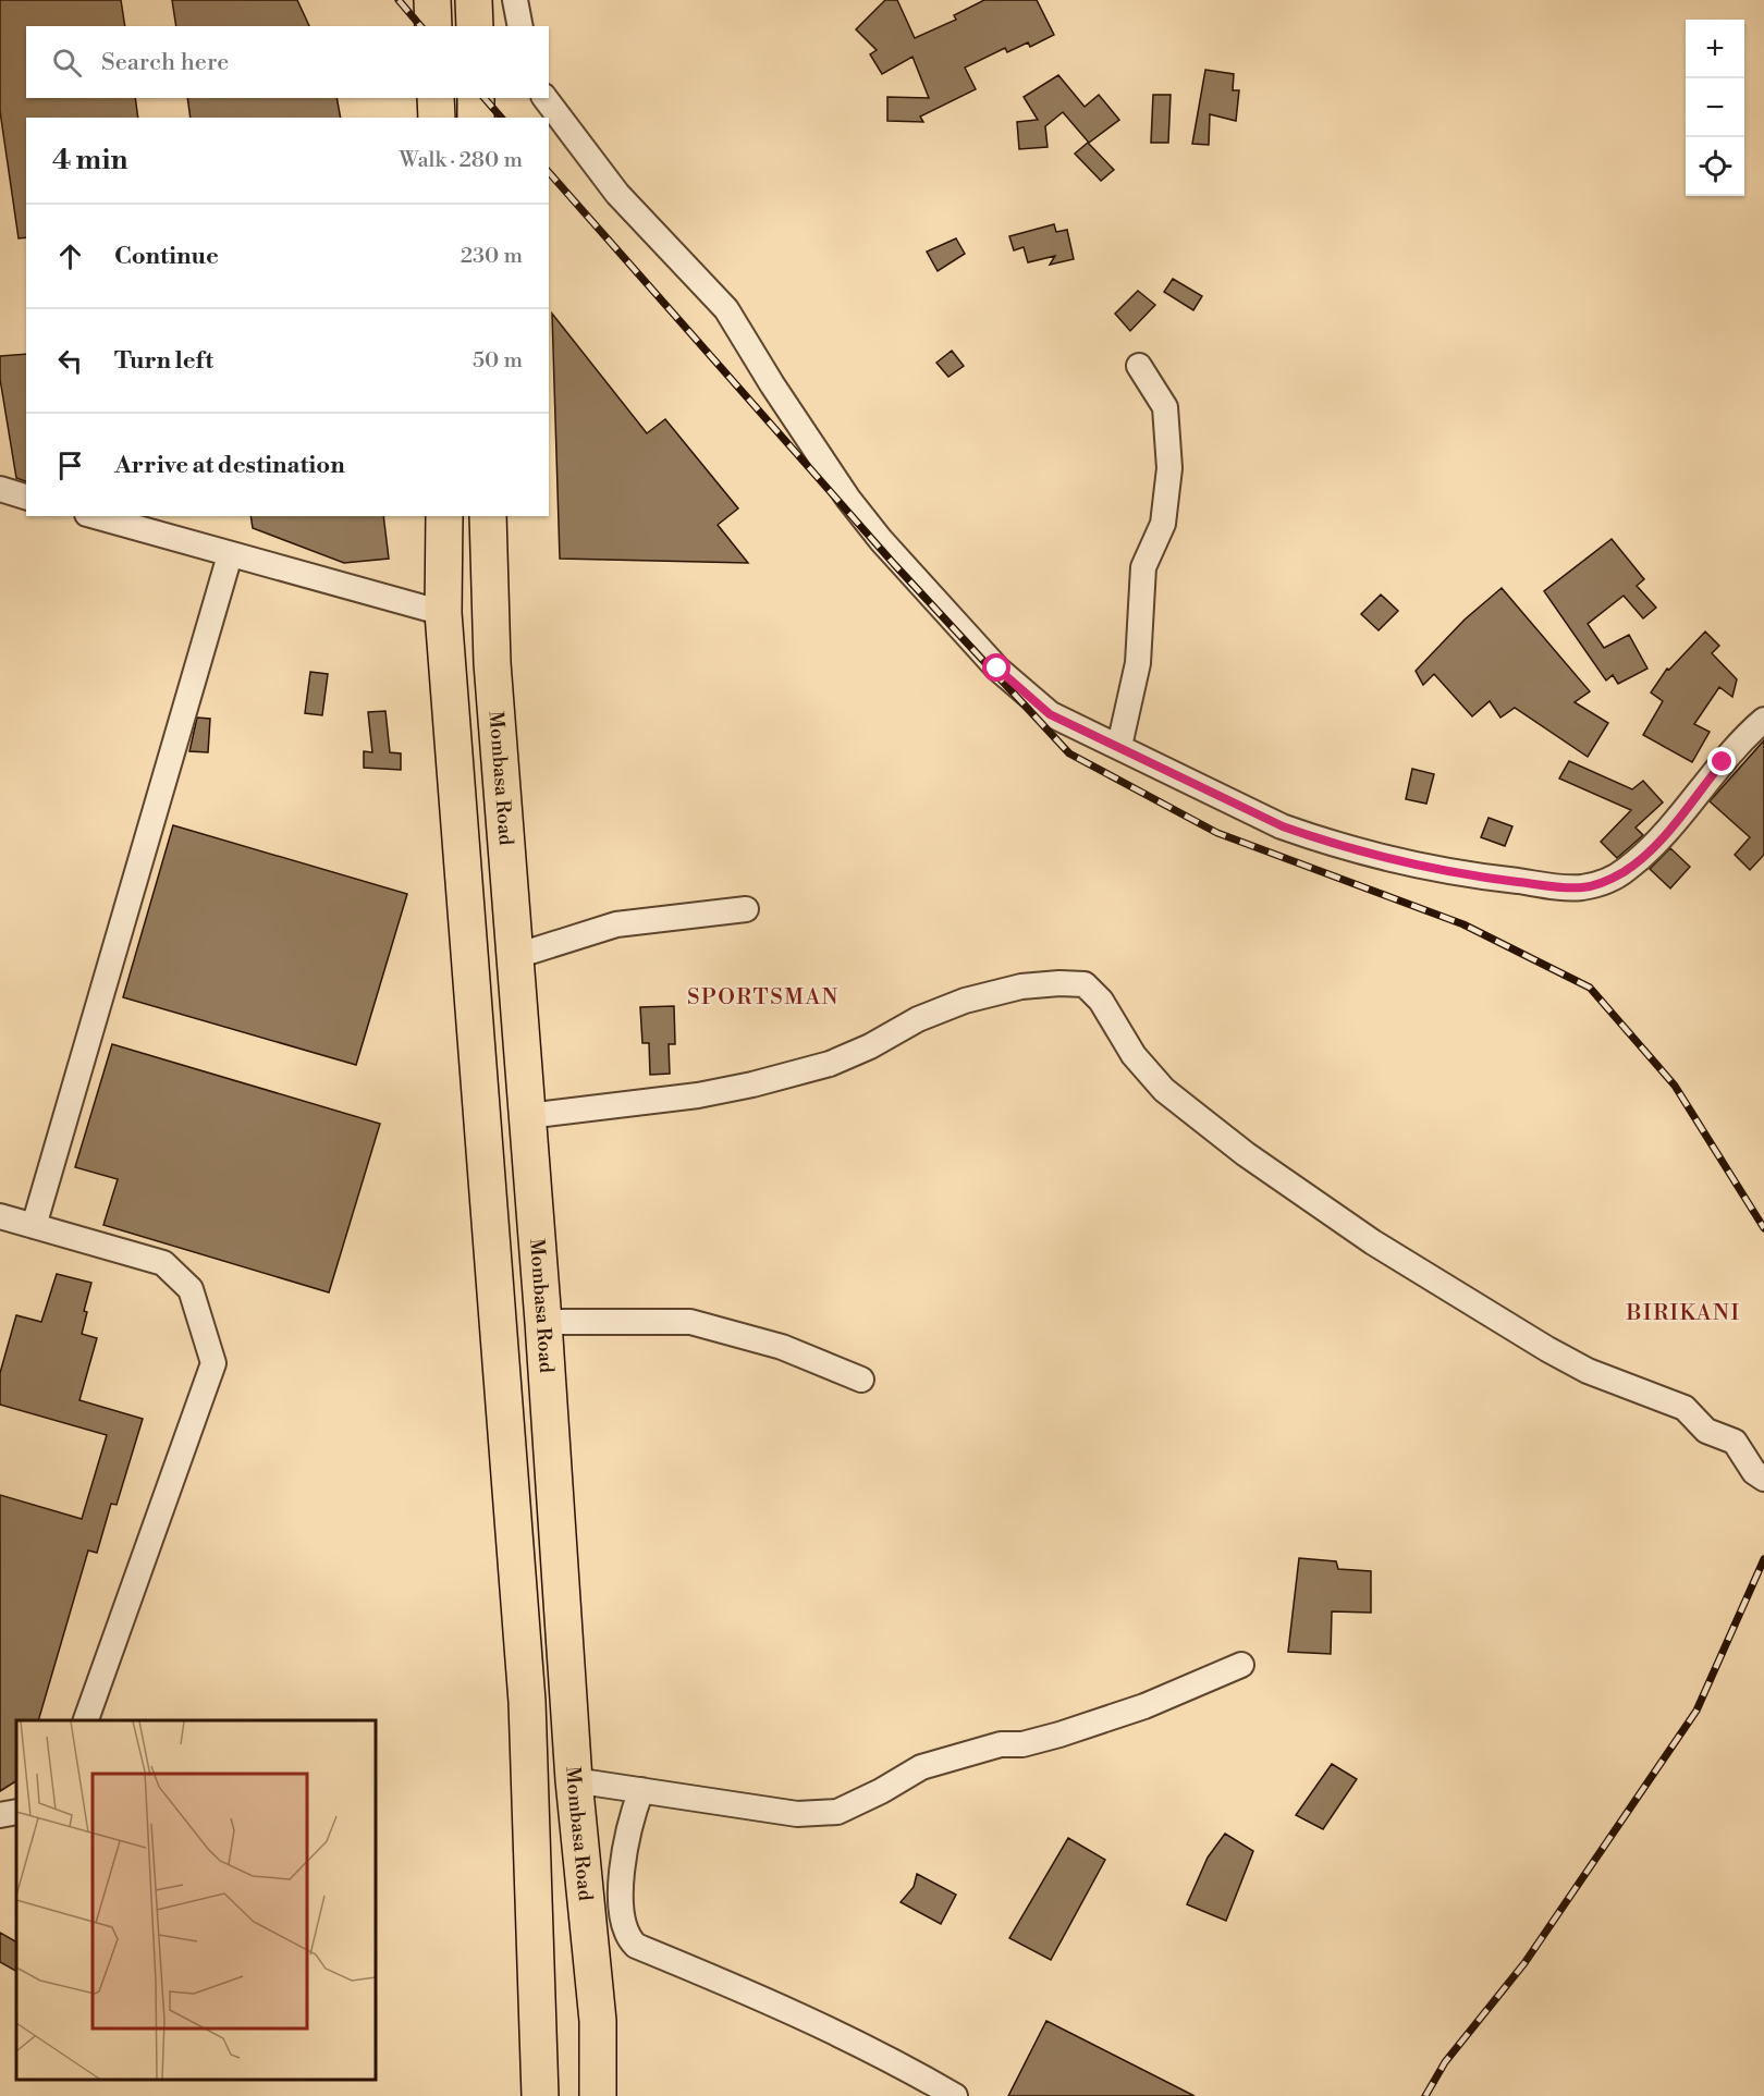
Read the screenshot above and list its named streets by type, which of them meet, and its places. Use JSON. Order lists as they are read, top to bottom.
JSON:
{
  "streets": {
    "highway": ["Mombasa Road"]
  },
  "districts": ["SPORTSMAN", "BIRIKANI"],
  "page": {
    "map_buttons": ["+", "−"],
    "search": "Search here",
    "heading": ["4 min", "Walk · 280 m"],
    "list": [
      ["Continue", "230 m"],
      ["Turn left", "50 m"],
      "Arrive at destination"
    ]
  }
}
